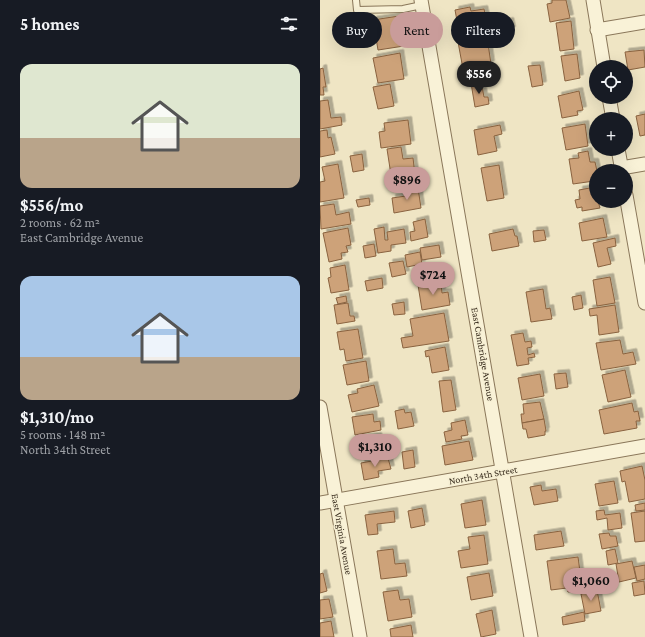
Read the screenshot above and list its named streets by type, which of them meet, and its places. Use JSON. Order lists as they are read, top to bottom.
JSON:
{
  "streets": {
    "street": ["East Cambridge Avenue", "North 34th Street", "East Virginia Avenue"]
  },
  "crossings": [
    ["East Cambridge Avenue", "North 34th Street"],
    ["North 34th Street", "East Virginia Avenue"]
  ],
  "page": {
    "heading": "5 homes",
    "chip": ["Buy", "Rent", "Filters"],
    "list": [
      {
        "name": "$556/mo",
        "note": "2 rooms · 62 m² · East Cambridge Avenue"
      },
      {
        "name": "$1,310/mo",
        "note": "5 rooms · 148 m² · North 34th Street"
      }
    ],
    "map_buttons": ["+", "−"],
    "price": [
      "$556",
      "$896",
      "$724",
      "$1,310",
      "$1,060"
    ]
  }
}
